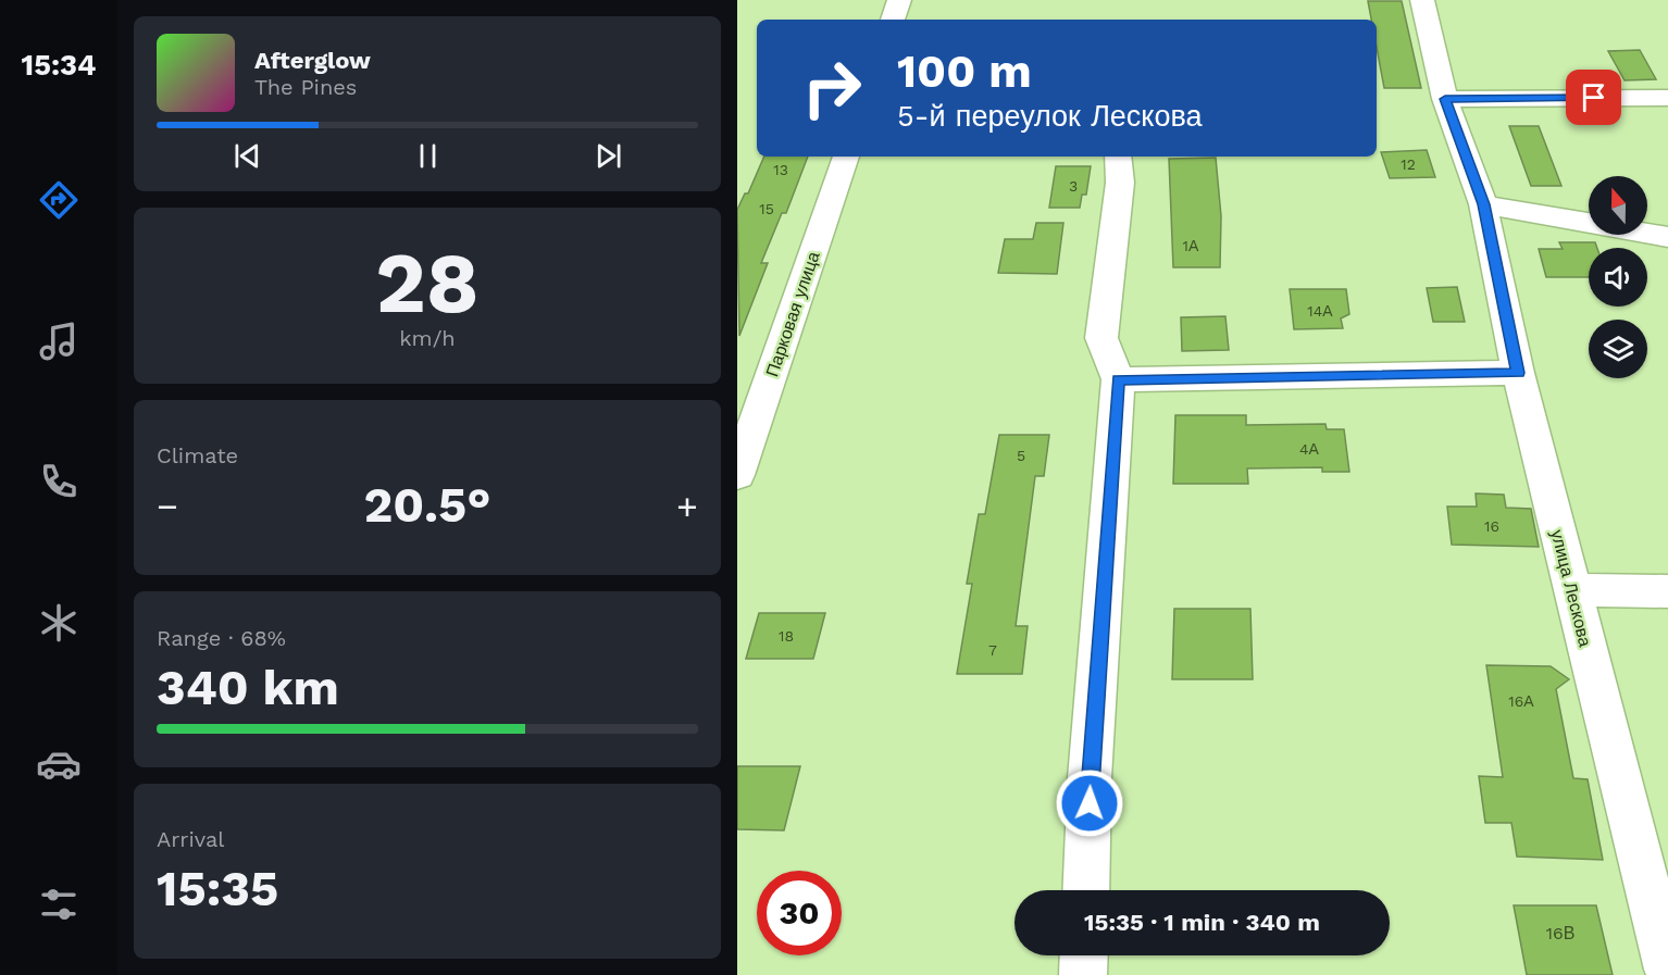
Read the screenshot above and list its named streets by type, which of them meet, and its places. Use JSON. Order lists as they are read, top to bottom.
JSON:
{
  "streets": {
    "street": ["Парковая улица", "улица Лескова"]
  },
  "house_numbers": [
    "12",
    "13",
    "3",
    "15",
    "1А",
    "14А",
    "4А",
    "5",
    "16",
    "18",
    "7",
    "16А",
    "16В"
  ],
  "north": "top",
  "page": {
    "tabs": "15:34",
    "turn": ["100 m", "5-й переулок Лескова"],
    "song": ["Afterglow", "The Pines"],
    "tile": [
      ["28", "km/h"],
      "Climate",
      ["Range · 68%", "340 km"],
      ["Arrival", "15:35"]
    ],
    "heat": ["−", "20.5°", "+"],
    "limit": "30",
    "trip": "15:35 · 1 min · 340 m"
  }
}
